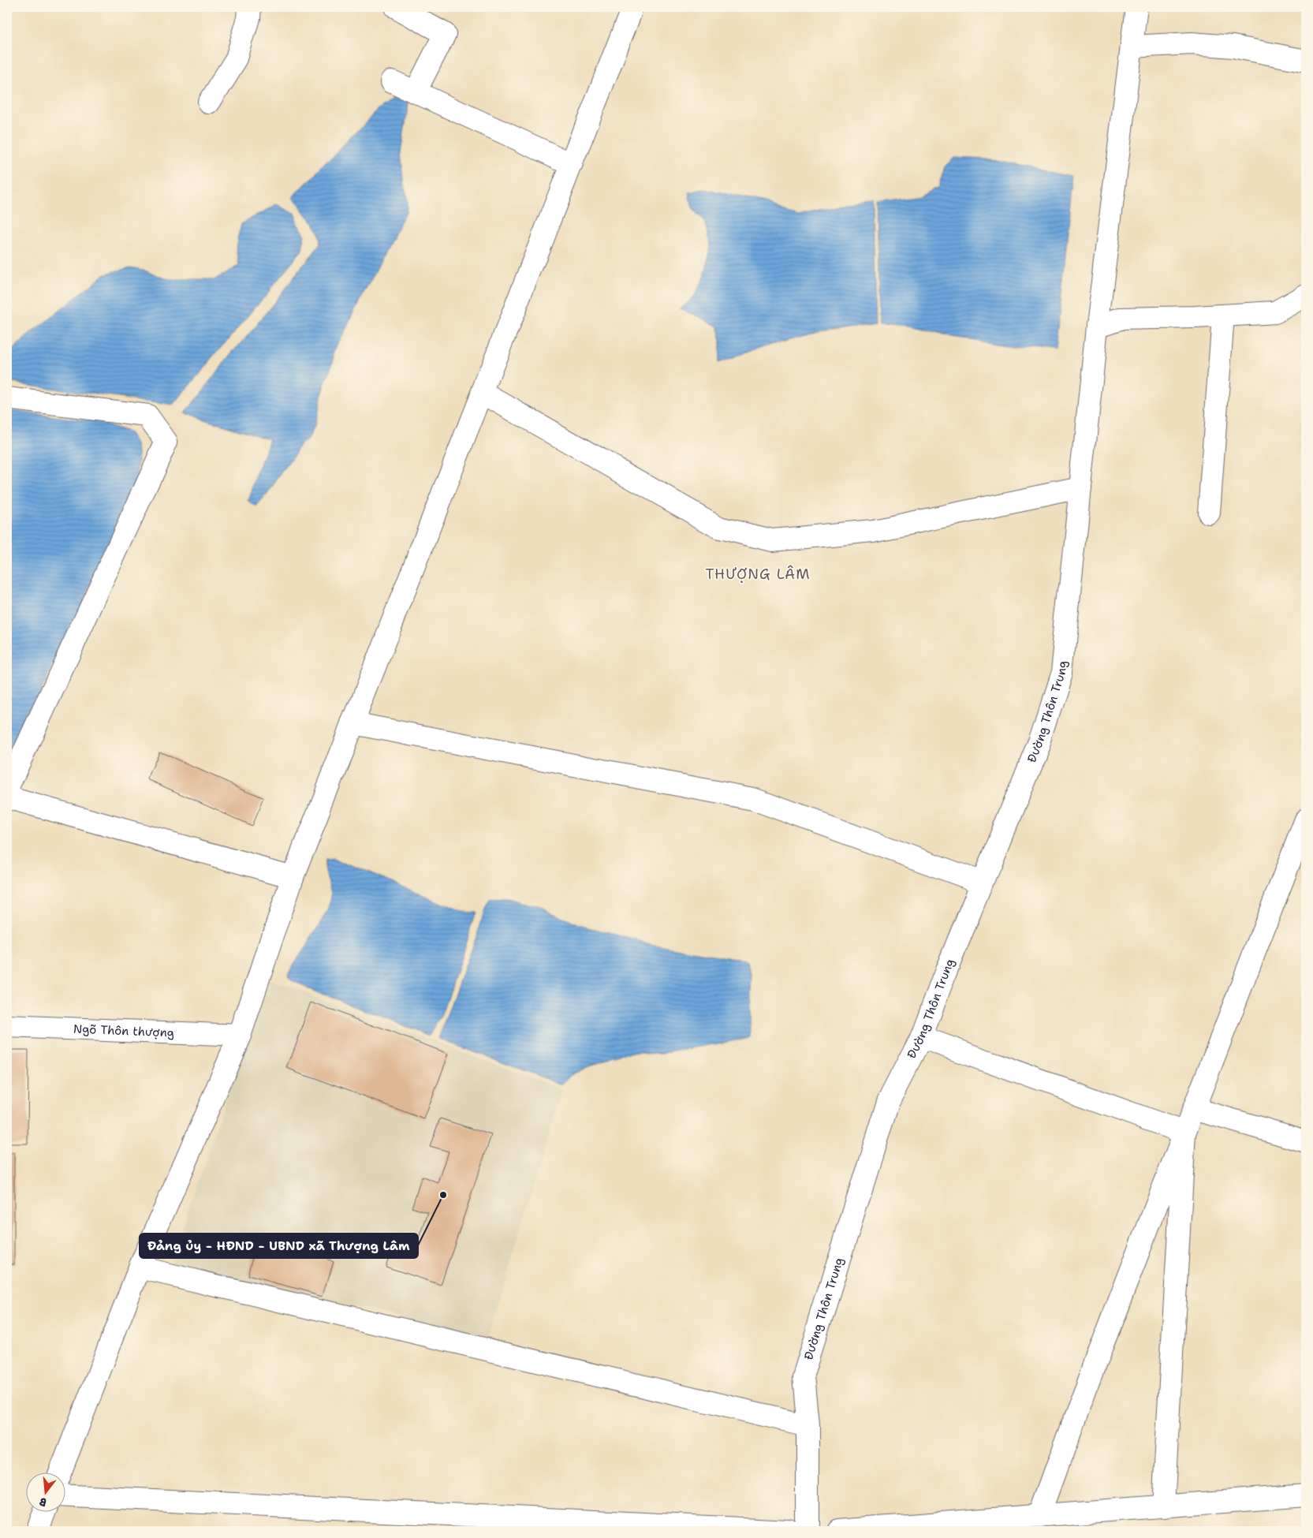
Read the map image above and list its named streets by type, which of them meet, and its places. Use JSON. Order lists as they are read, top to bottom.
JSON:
{
  "streets": {
    "street": ["Đường Thôn Trung", "Ngõ Thôn thượng"]
  },
  "districts": ["THƯỢNG LÂM"],
  "places": ["Đảng ủy - HĐND - UBND xã Thượng Lâm"],
  "north": "bottom"
}
